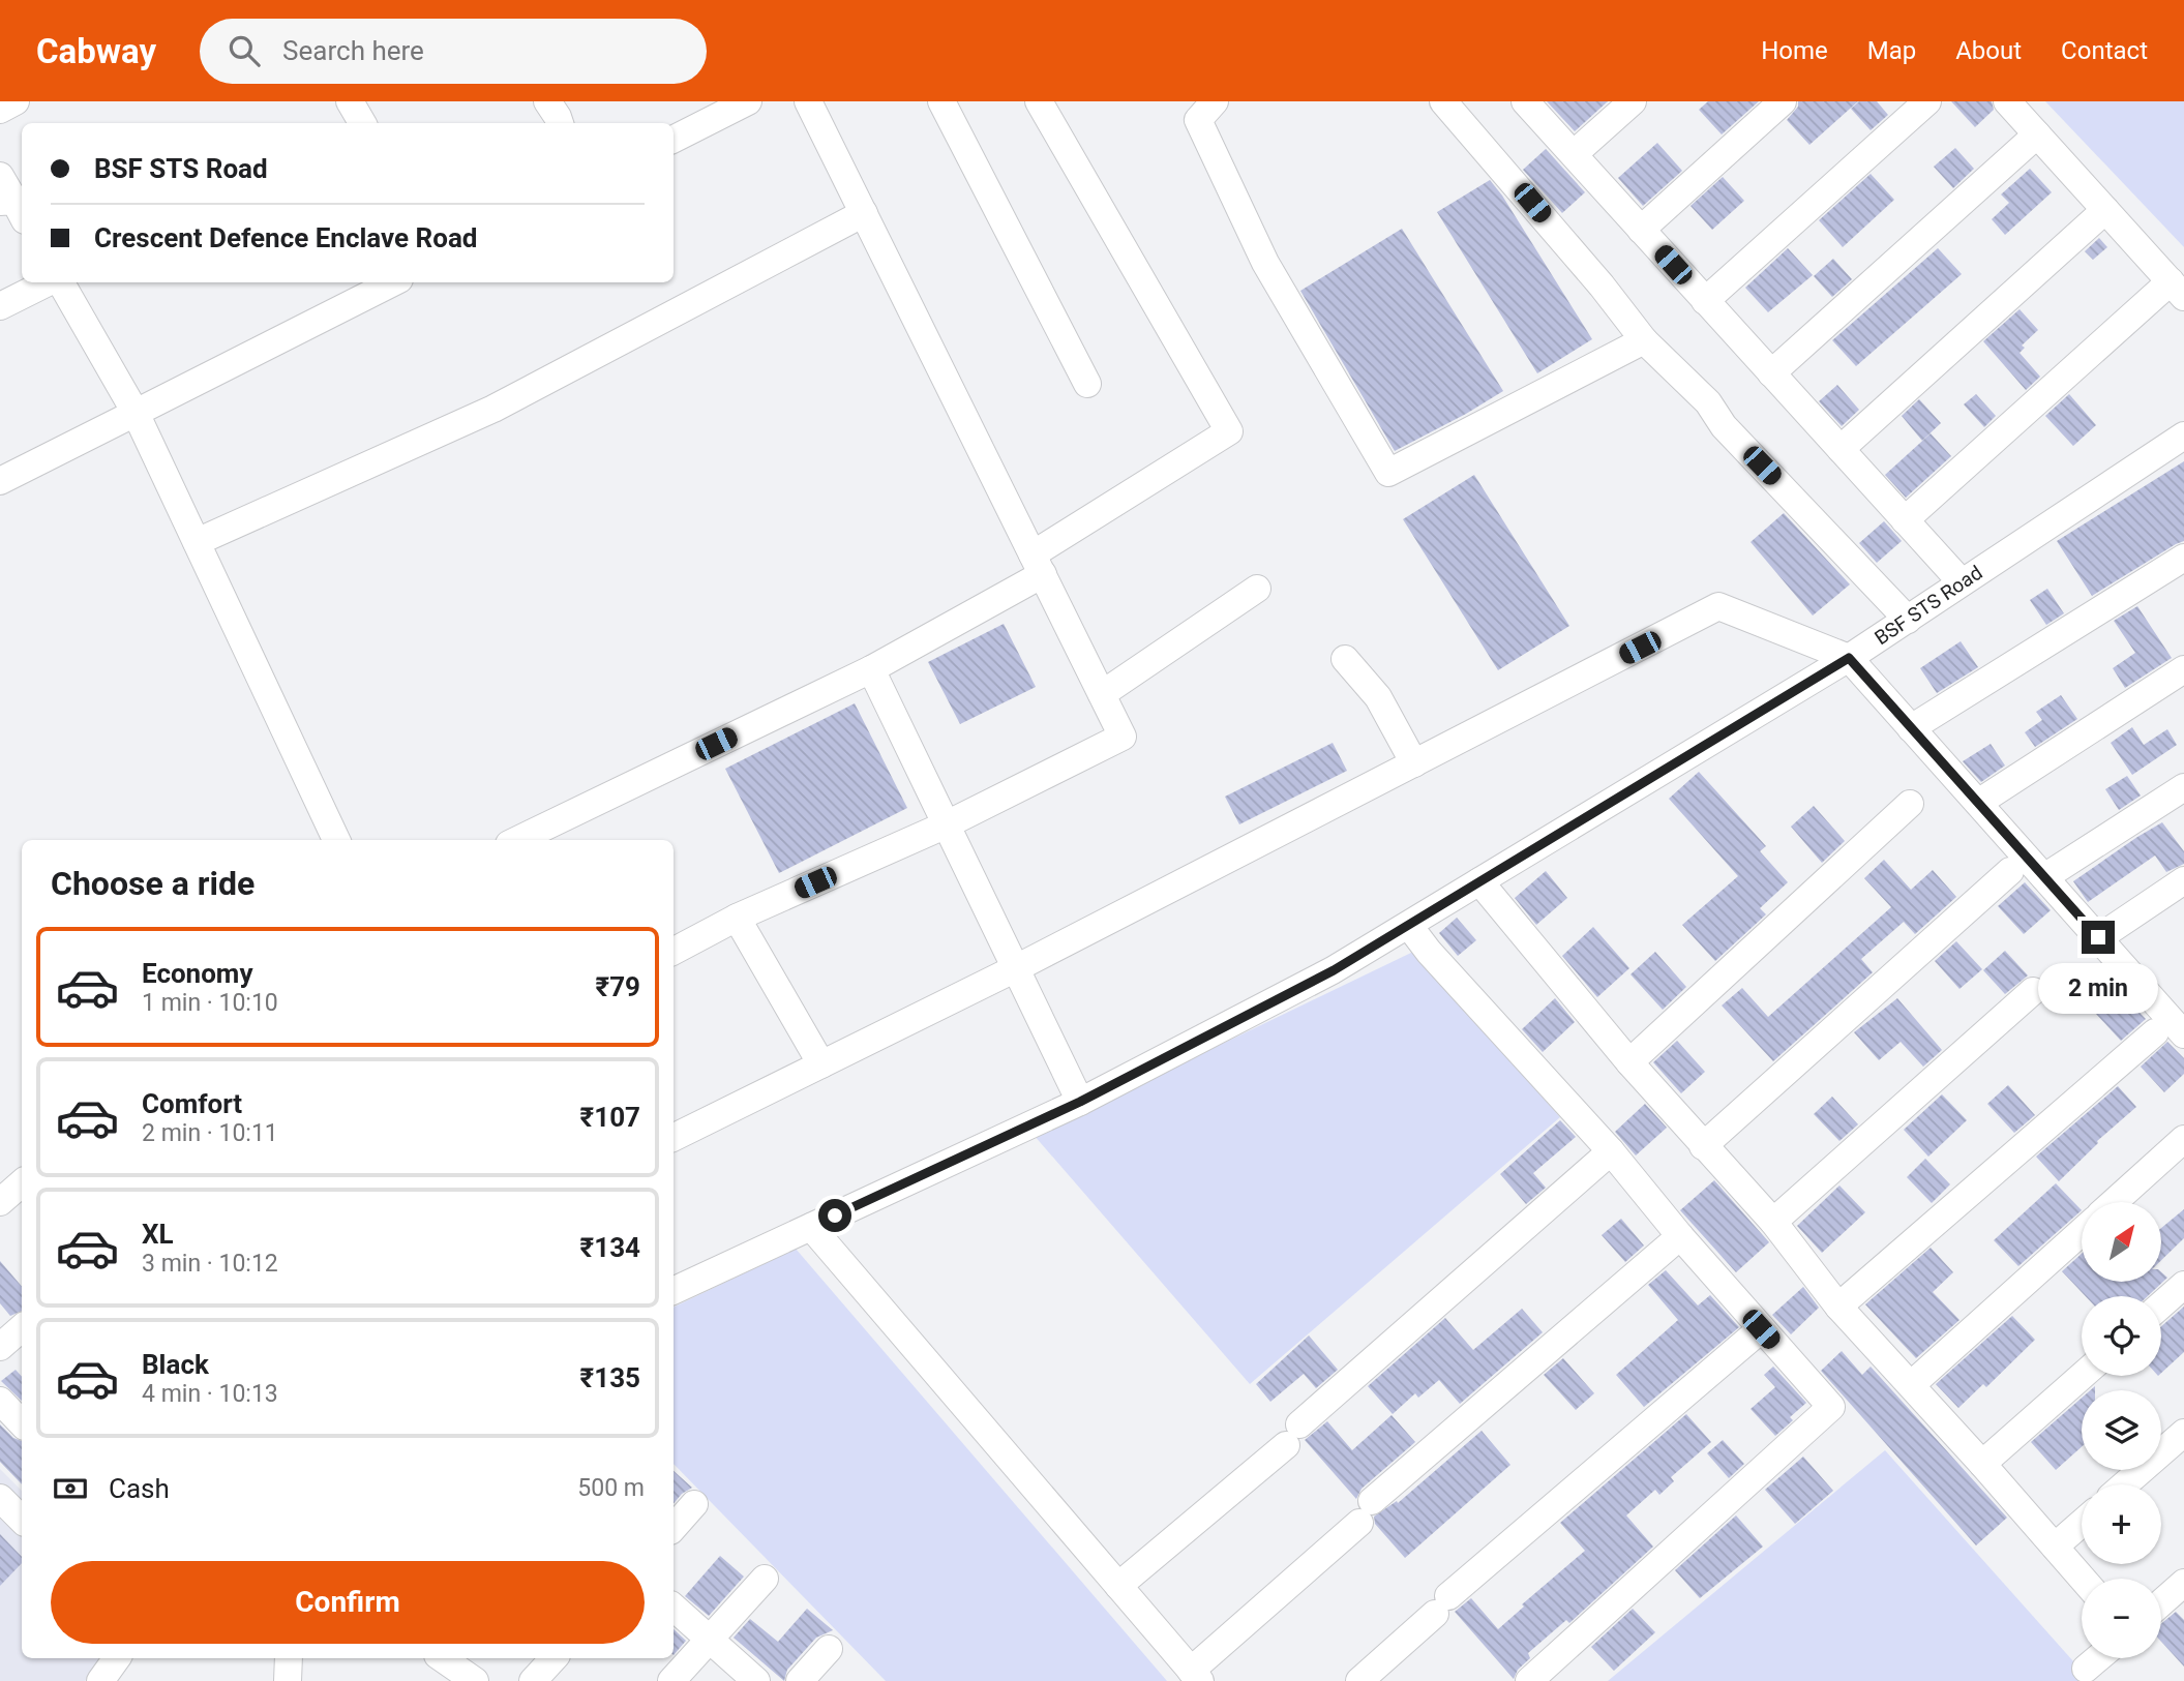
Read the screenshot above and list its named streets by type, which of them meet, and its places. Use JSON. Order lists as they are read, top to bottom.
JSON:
{
  "streets": {
    "street": ["BSF STS Road"]
  },
  "north": "top right",
  "page": {
    "header": "Cabway",
    "search": "Search here",
    "nav": [
      "Home",
      "Map",
      "About",
      "Contact"
    ],
    "banner": ["BSF STS Road", "Crescent Defence Enclave Road"],
    "heading": "Choose a ride",
    "list": [
      {
        "name": "Economy",
        "note": "1 min · 10:10",
        "value": "₹79"
      },
      {
        "name": "Comfort",
        "note": "2 min · 10:11",
        "value": "₹107"
      },
      {
        "name": "XL",
        "note": "3 min · 10:12",
        "value": "₹134"
      },
      {
        "name": "Black",
        "note": "4 min · 10:13",
        "value": "₹135"
      }
    ],
    "bubble": "2 min",
    "map_buttons": ["+", "−"],
    "pay": ["Cash", "500 m"],
    "buttons": "Confirm"
  }
}
